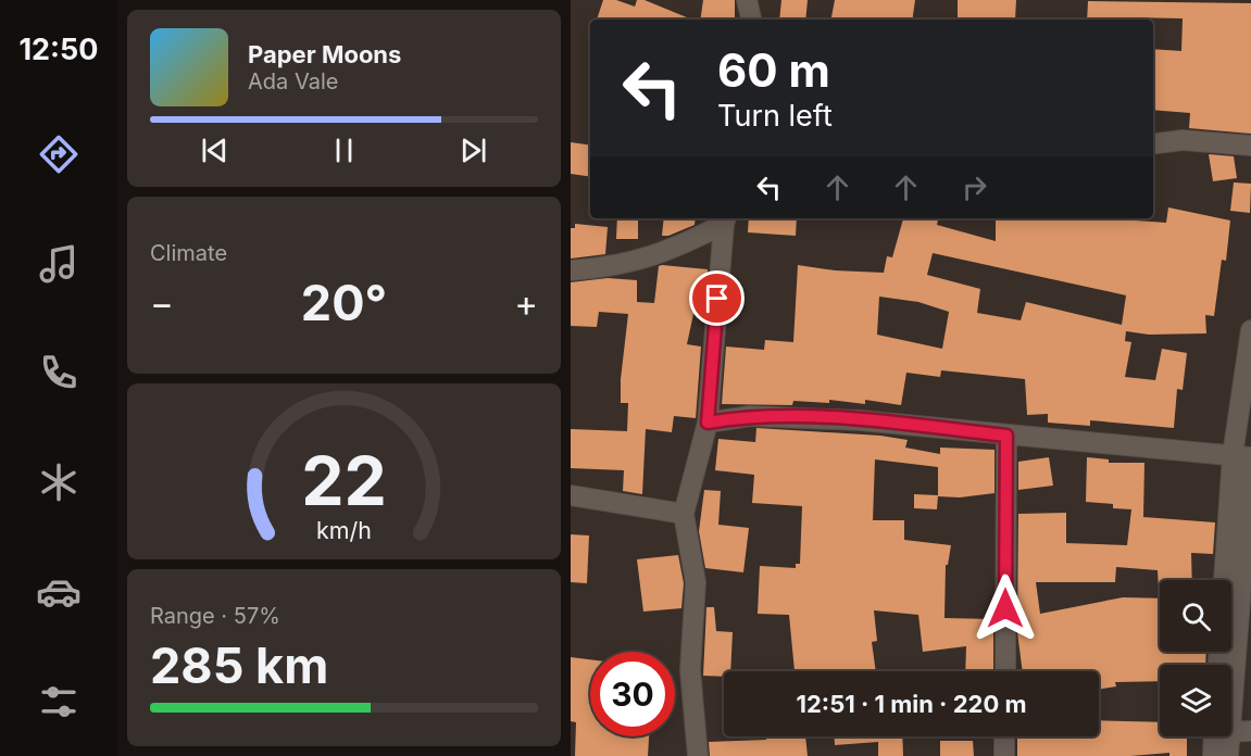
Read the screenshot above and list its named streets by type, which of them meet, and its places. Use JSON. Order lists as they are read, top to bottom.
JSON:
{
  "page": {
    "tabs": "12:50",
    "turn": ["60 m", "Turn left"],
    "song": ["Paper Moons", "Ada Vale"],
    "tile": [
      "Climate",
      ["Range · 57%", "285 km"]
    ],
    "heat": ["−", "20°", "+"],
    "limit": "30",
    "trip": "12:51 · 1 min · 220 m",
    "gauge": ["22", "km/h"]
  }
}
